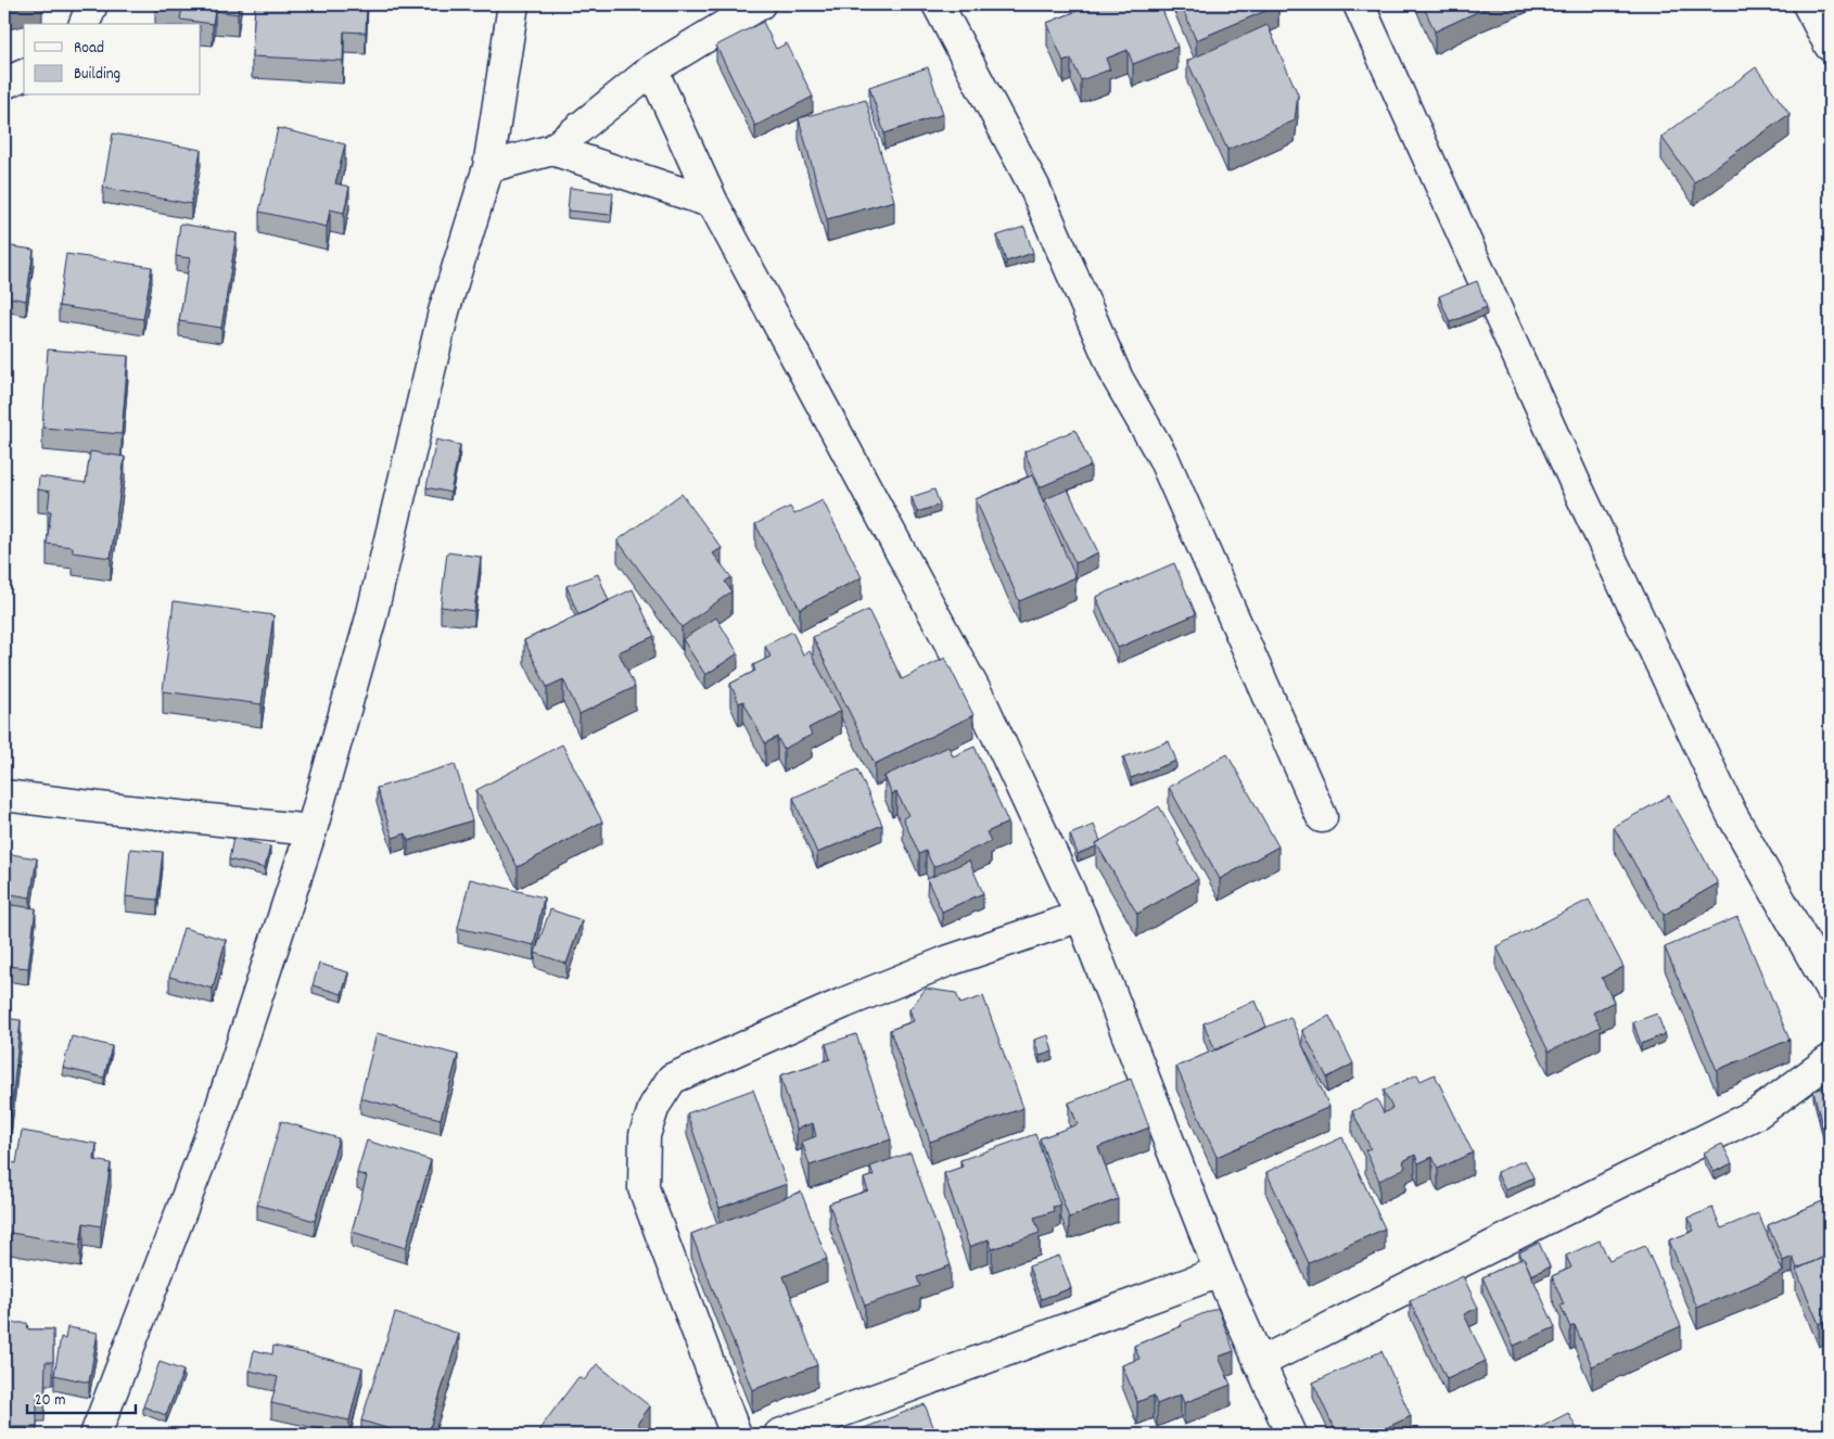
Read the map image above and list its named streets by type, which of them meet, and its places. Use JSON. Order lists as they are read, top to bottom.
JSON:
{
  "legend": ["Road", "Building"],
  "scale_bar": "20 m"
}
